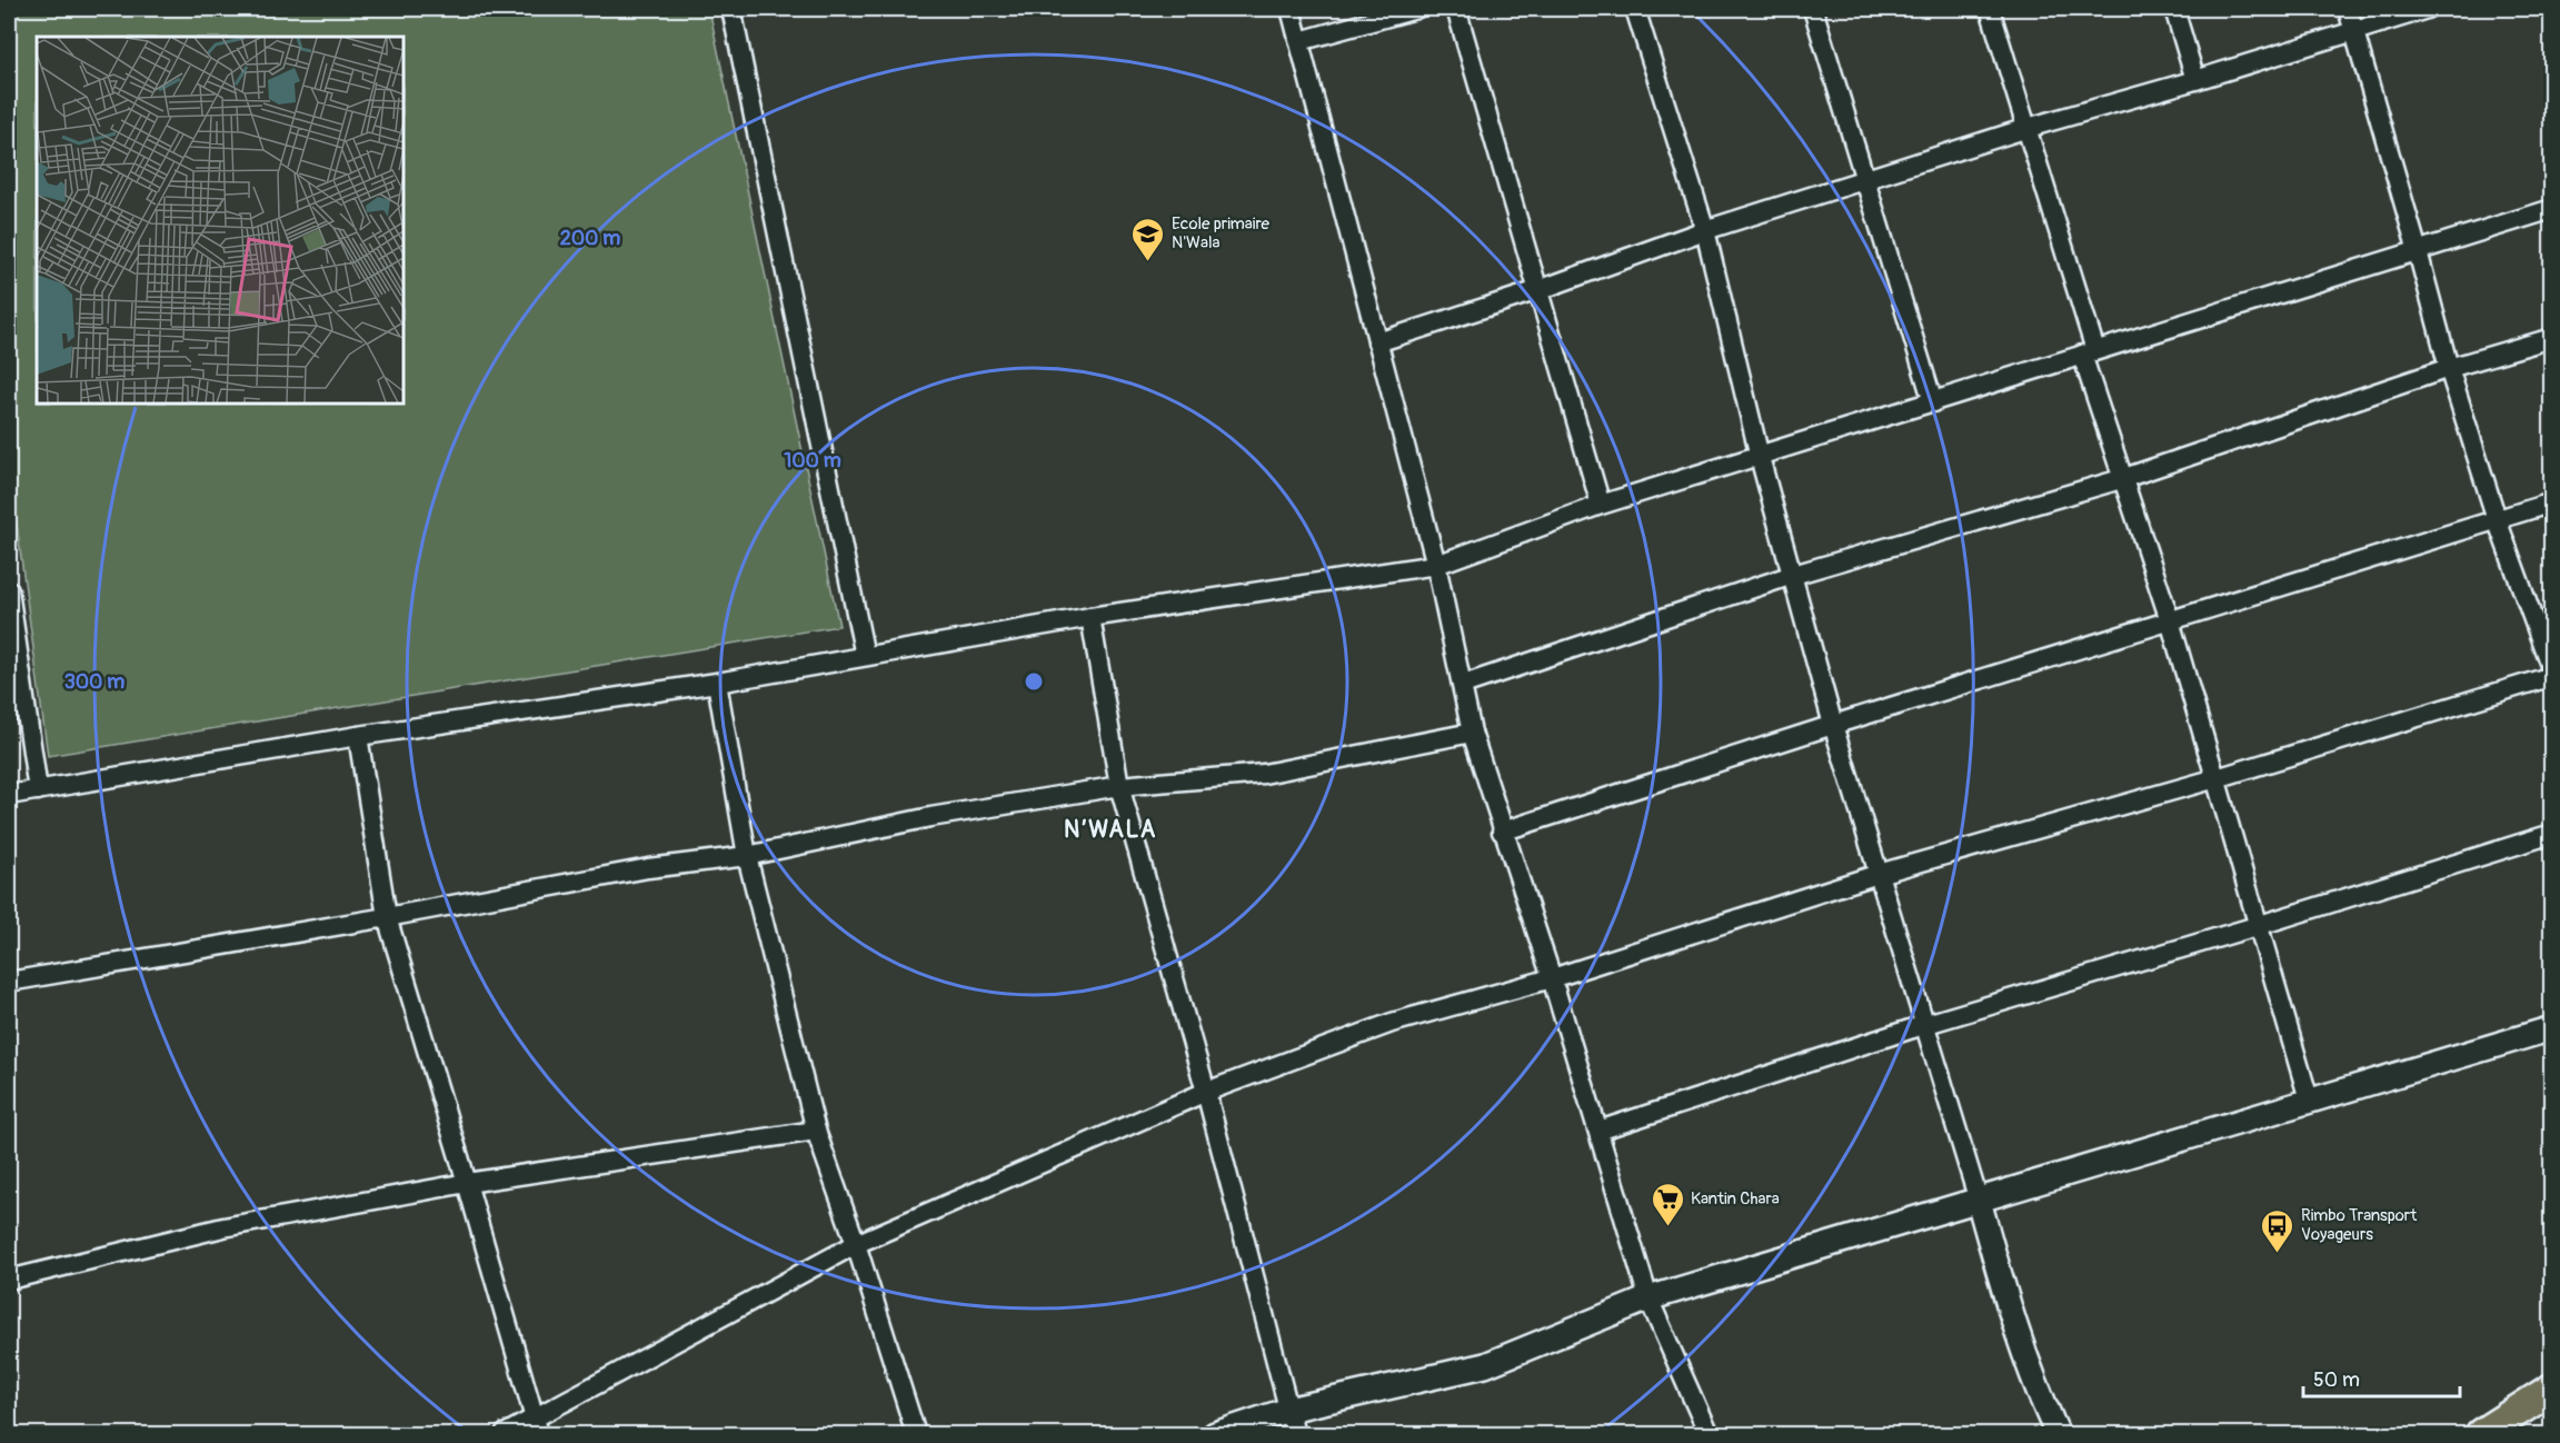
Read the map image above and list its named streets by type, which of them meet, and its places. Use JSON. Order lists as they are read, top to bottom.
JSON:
{
  "districts": ["N’WALA"],
  "places": {
    "school or university": ["Ecole primaire N'Wala"],
    "supermarket": ["Kantin Chara"],
    "bus stop": ["Rimbo Transport Voyageurs"]
  },
  "scale_bar": "50 m",
  "rings": ["200 m", "100 m", "300 m"]
}
